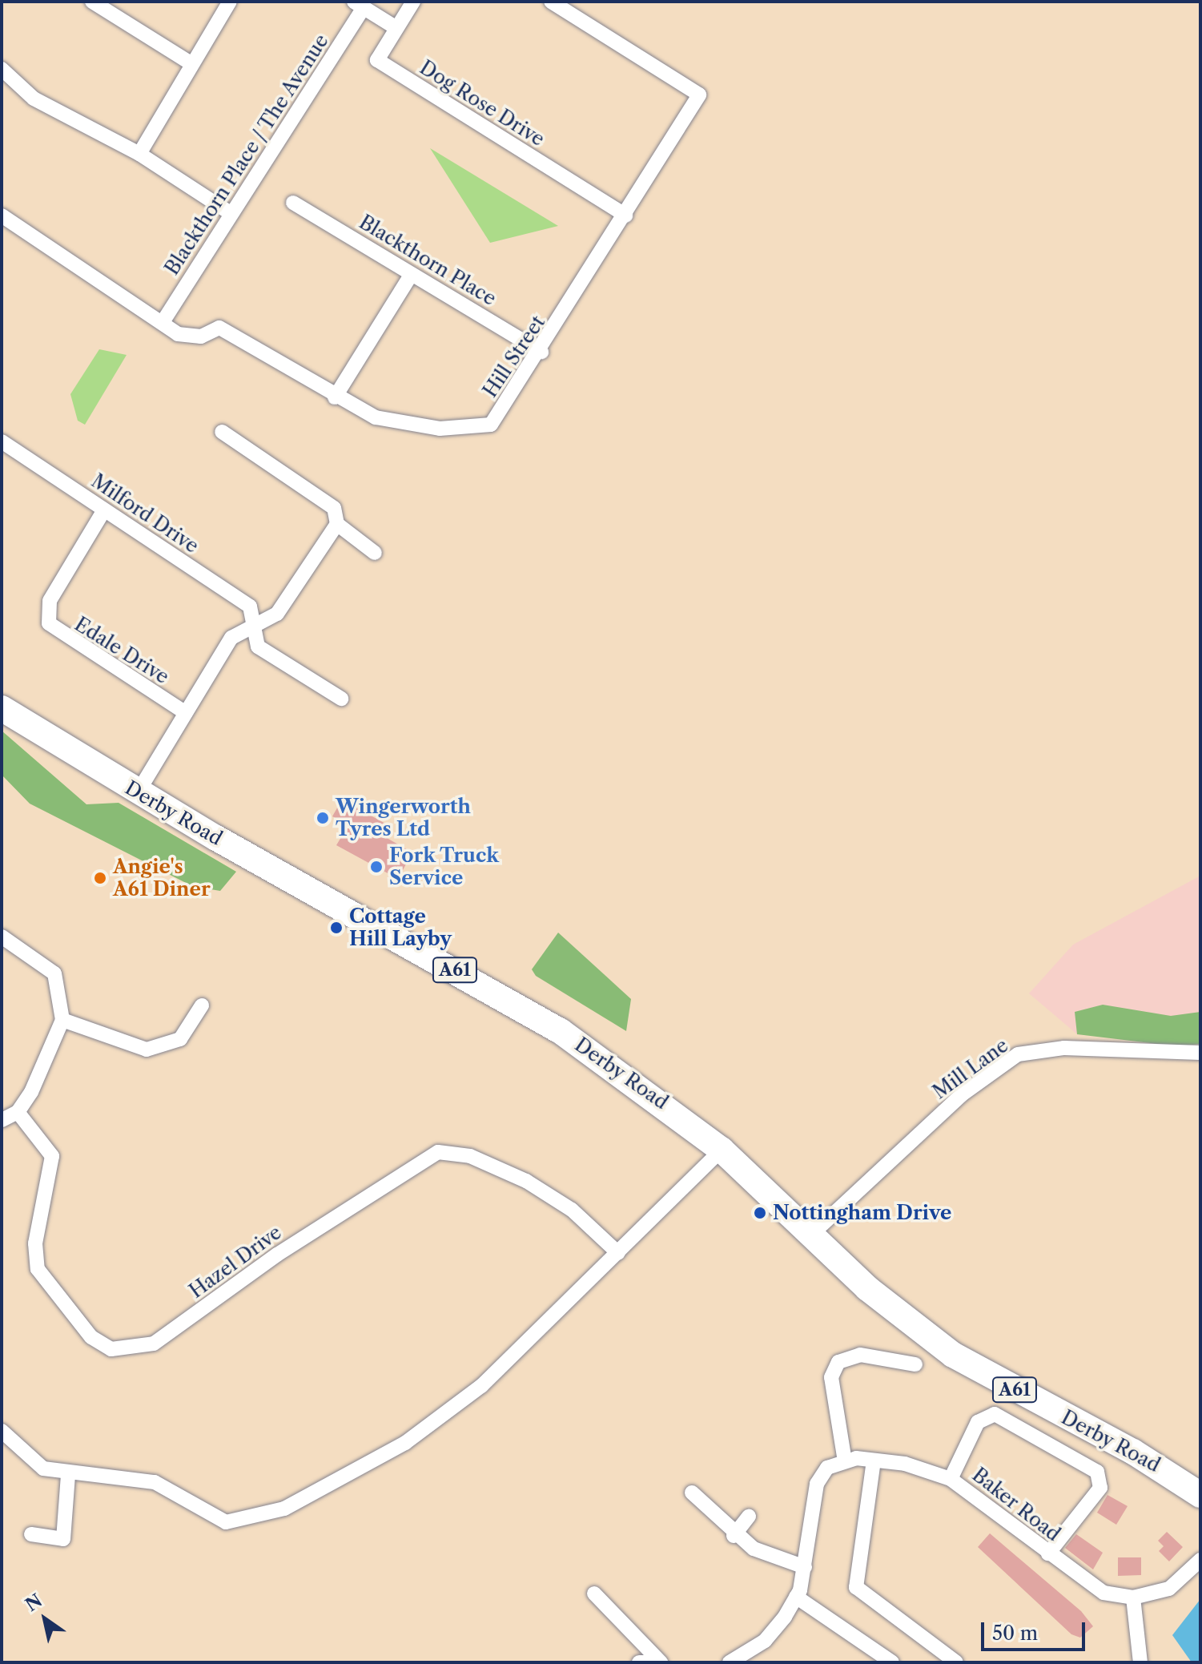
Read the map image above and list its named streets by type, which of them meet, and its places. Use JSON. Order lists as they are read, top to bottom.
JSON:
{
  "streets": {
    "highway": ["Derby Road", "A61"],
    "street": [
      "Dog Rose Drive",
      "Blackthorn Place / The Avenue",
      "Blackthorn Place",
      "Hill Street",
      "Milford Drive",
      "Edale Drive",
      "Mill Lane",
      "Hazel Drive",
      "Baker Road"
    ]
  },
  "crossings": [
    ["Dog Rose Drive", "Hill Street"],
    ["Blackthorn Place / The Avenue", "Hill Street"],
    ["Blackthorn Place", "Hill Street"],
    ["Milford Drive", "Edale Drive"],
    ["Derby Road", "Mill Lane"]
  ],
  "places": [
    "Wingerworth Tyres Ltd",
    "Fork Truck Service",
    "Angie's A61 Diner",
    "Cottage Hill Layby",
    "Nottingham Drive"
  ],
  "scale_bar": "50 m",
  "north": "top left"
}
